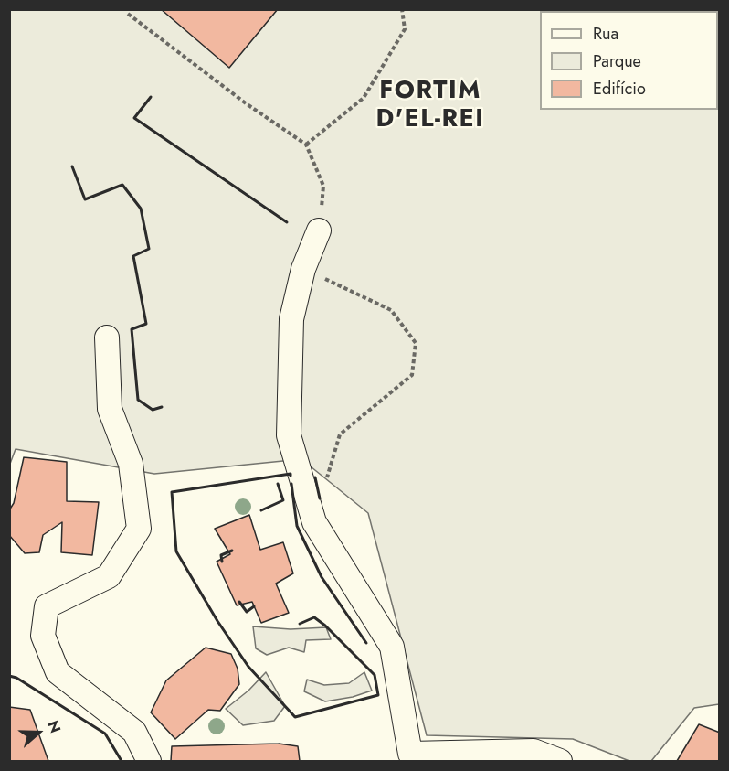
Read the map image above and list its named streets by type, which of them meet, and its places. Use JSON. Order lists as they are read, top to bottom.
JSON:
{
  "districts": ["FORTIM D'EL-REI"],
  "legend": ["Rua", "Parque", "Edifício"],
  "north": "right"
}
